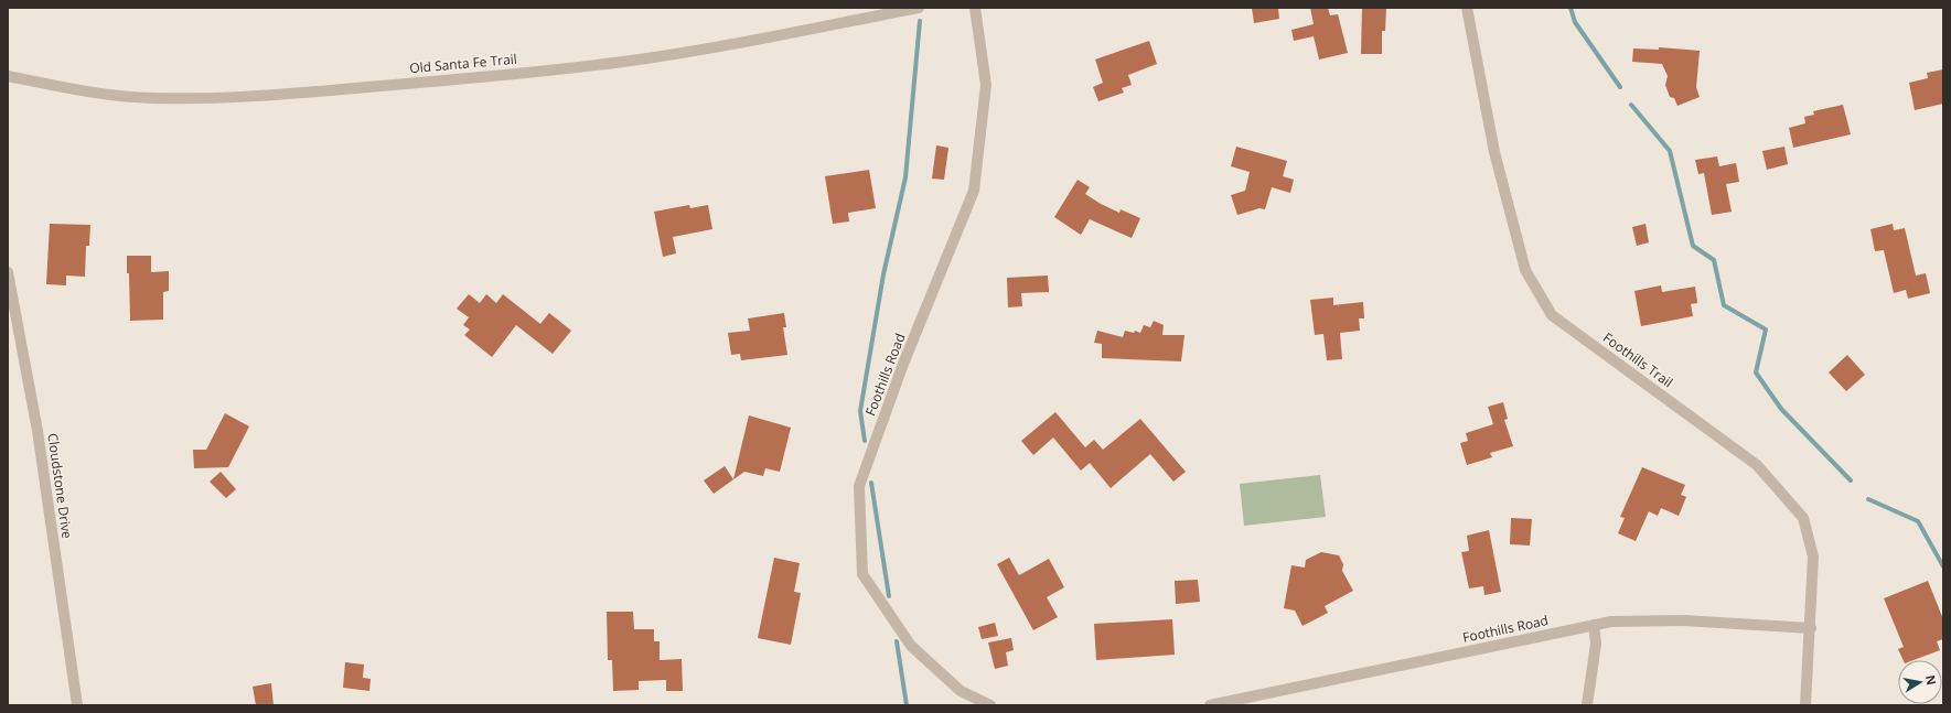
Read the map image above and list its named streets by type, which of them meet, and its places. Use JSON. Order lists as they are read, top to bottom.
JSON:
{
  "streets": {
    "street": [
      "Old Santa Fe Trail",
      "Foothills Trail",
      "Foothills Road",
      "Cloudstone Drive"
    ]
  },
  "crossings": [
    ["Foothills Trail", "Foothills Road"]
  ],
  "north": "right"
}
